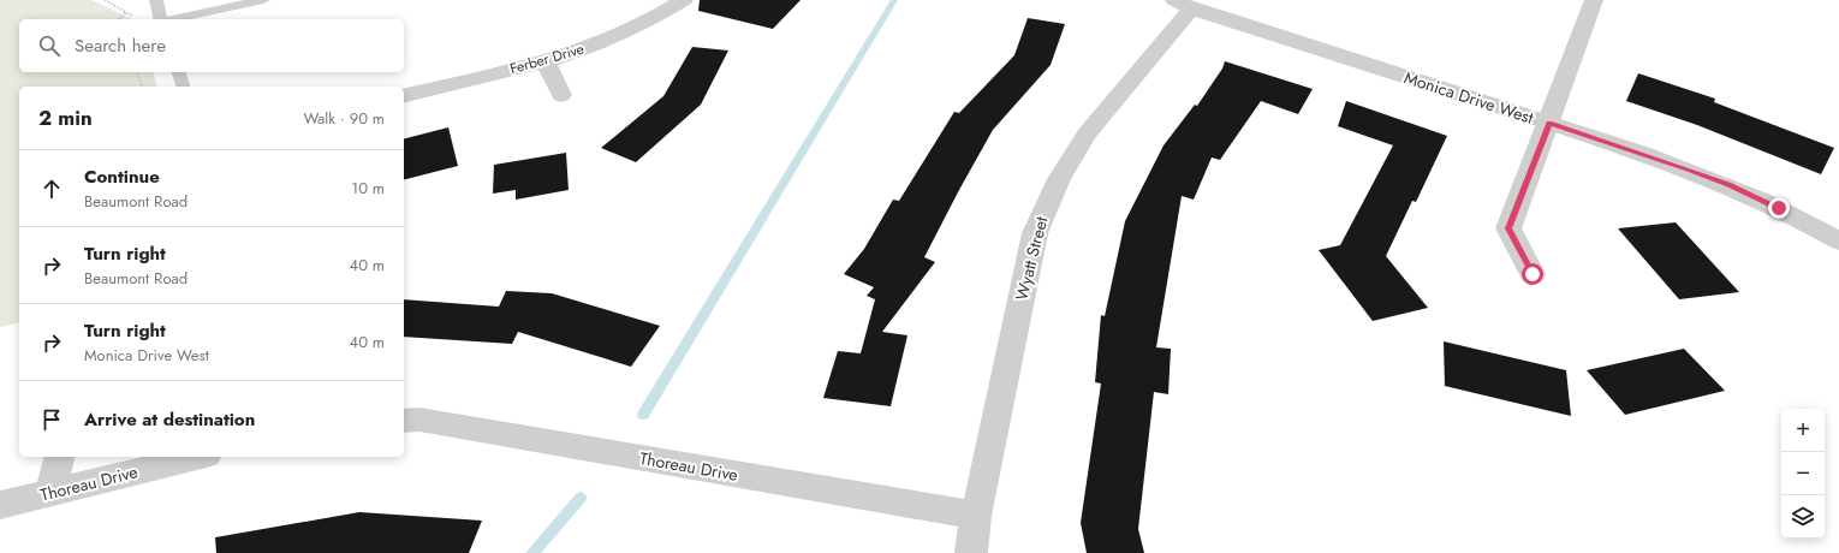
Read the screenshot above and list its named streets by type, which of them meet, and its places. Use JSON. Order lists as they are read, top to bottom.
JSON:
{
  "streets": {
    "street": [
      "Ferber Drive",
      "Monica Drive West",
      "Wyatt Street",
      "Thoreau Drive"
    ]
  },
  "crossings": [
    ["Monica Drive West", "Wyatt Street"],
    ["Wyatt Street", "Thoreau Drive"]
  ],
  "page": {
    "search": "Search here",
    "heading": ["2 min", "Walk · 90 m"],
    "list": [
      ["Continue", "Beaumont Road", "10 m"],
      ["Turn right", "Beaumont Road", "40 m"],
      ["Turn right", "Monica Drive West", "40 m"],
      "Arrive at destination"
    ],
    "map_buttons": ["+", "−"]
  }
}
